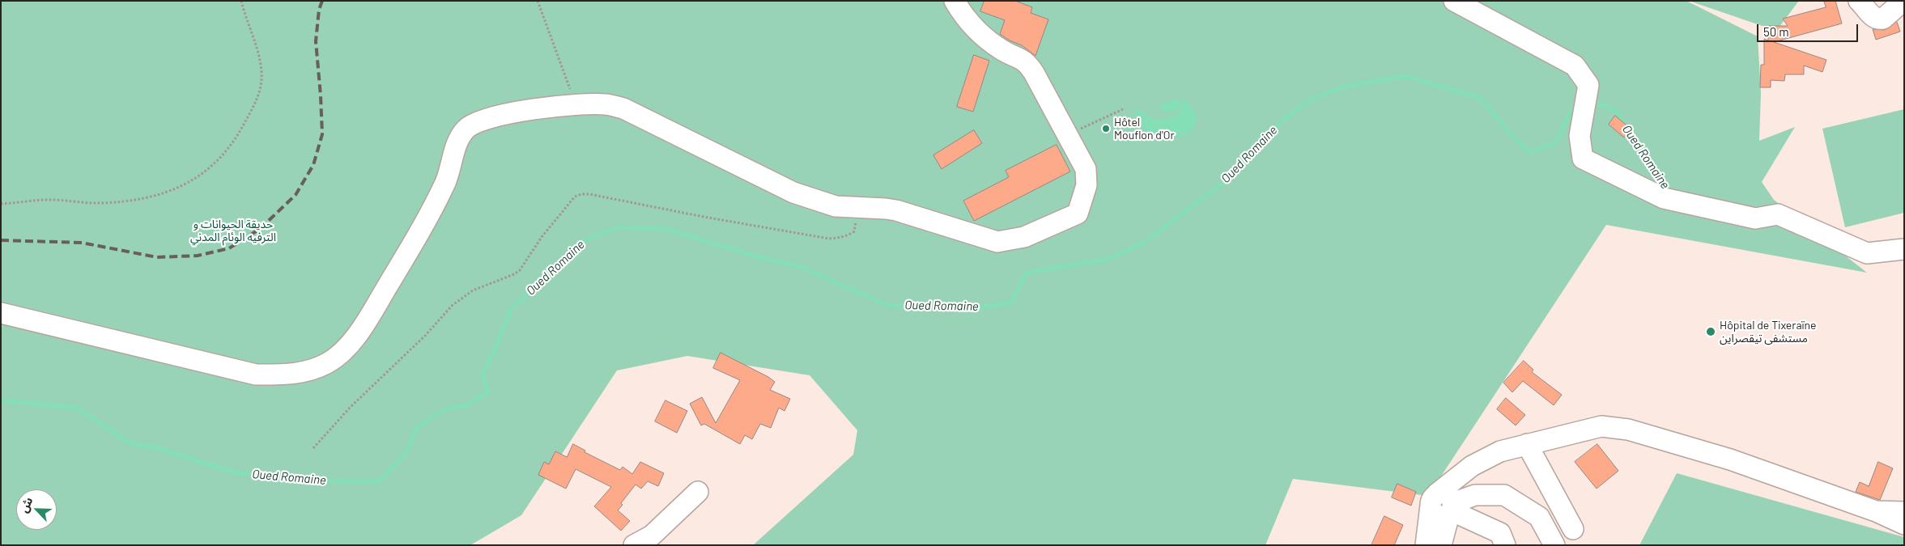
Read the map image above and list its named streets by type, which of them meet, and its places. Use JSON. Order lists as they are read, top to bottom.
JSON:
{
  "water": ["Oued Romaine"],
  "parks": ["حديقة الحيوانات و الترفيه الوئام المدني"],
  "places": ["Hôtel Mouflon d'Or", "Hôpital de Tixeraïne مستشفى تيقصراين"],
  "scale_bar": "50 m",
  "north": "top left"
}
